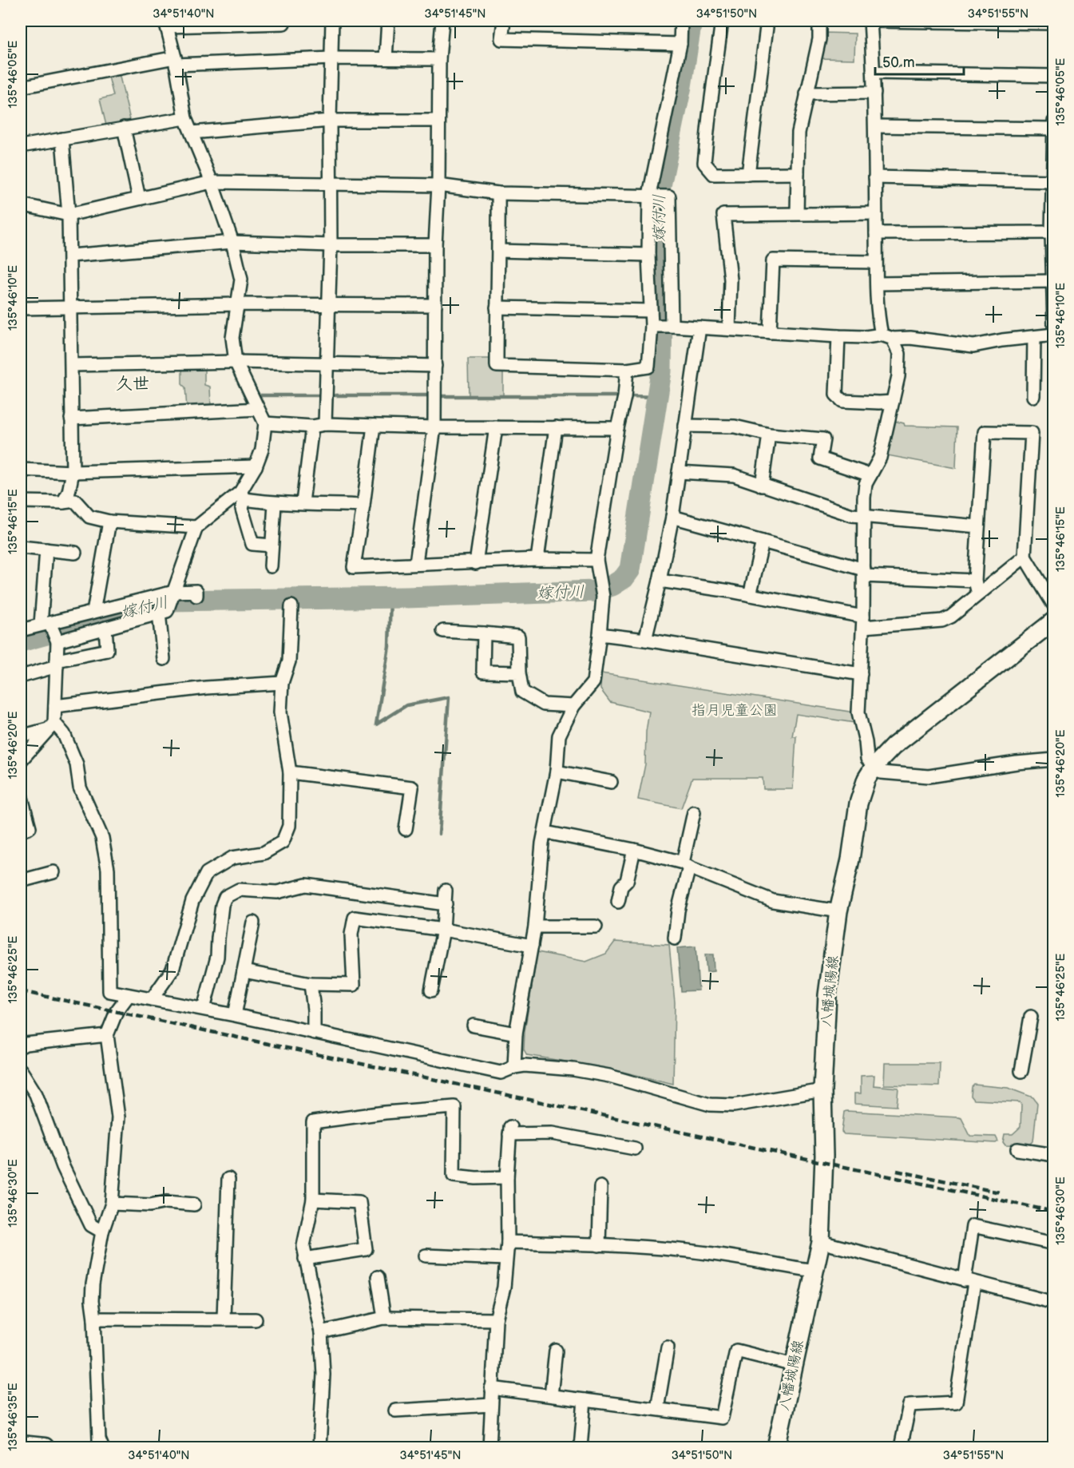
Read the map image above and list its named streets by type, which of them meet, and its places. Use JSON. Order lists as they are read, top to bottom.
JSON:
{
  "streets": {
    "main road": ["八幡城陽線"]
  },
  "districts": ["久世"],
  "water": ["嫁付川"],
  "parks": ["指月児童公園"],
  "scale_bar": "50 m",
  "coordinates": [
    "34°51'40\"N",
    "34°51'45\"N",
    "34°51'50\"N",
    "34°51'55\"N",
    "135°46'05\"E",
    "135°46'10\"E",
    "135°46'15\"E",
    "135°46'20\"E",
    "135°46'25\"E",
    "135°46'30\"E",
    "135°46'35\"E"
  ]
}
